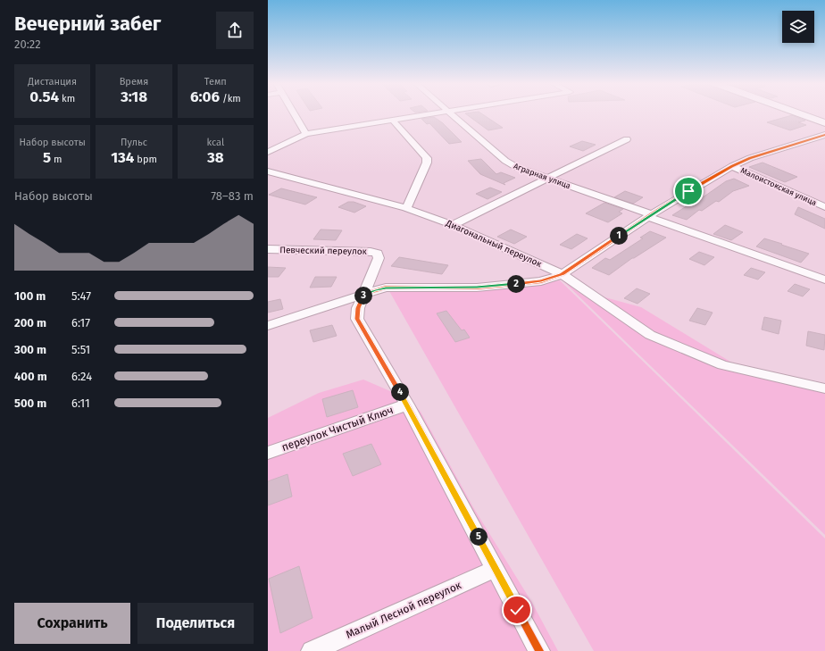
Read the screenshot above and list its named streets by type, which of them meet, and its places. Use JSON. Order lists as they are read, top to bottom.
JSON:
{
  "streets": {
    "street": [
      "Аграрная улица",
      "Малоистокская улица",
      "Диагональный переулок",
      "Певческий переулок",
      "переулок Чистый Ключ",
      "Малый Лесной переулок"
    ]
  },
  "page": {
    "heading": ["Вечерний забег", "20:22"],
    "stats": [
      ["Дистанция", "0.54 km"],
      ["Время", "3:18"],
      ["Темп", "6:06 /km"],
      ["Набор высоты", "5 m"],
      ["Пульс", "134 bpm"],
      ["kcal", "38"]
    ],
    "chart": ["Набор высоты", "78–83 m"],
    "pins": [
      "1",
      "2",
      "3",
      "4",
      "5"
    ],
    "list": [
      {
        "name": "100 m",
        "note": "5:47"
      },
      {
        "name": "200 m",
        "note": "6:17"
      },
      {
        "name": "300 m",
        "note": "5:51"
      },
      {
        "name": "400 m",
        "note": "6:24"
      },
      {
        "name": "500 m",
        "note": "6:11"
      }
    ],
    "buttons": ["Сохранить", "Поделиться"]
  }
}
